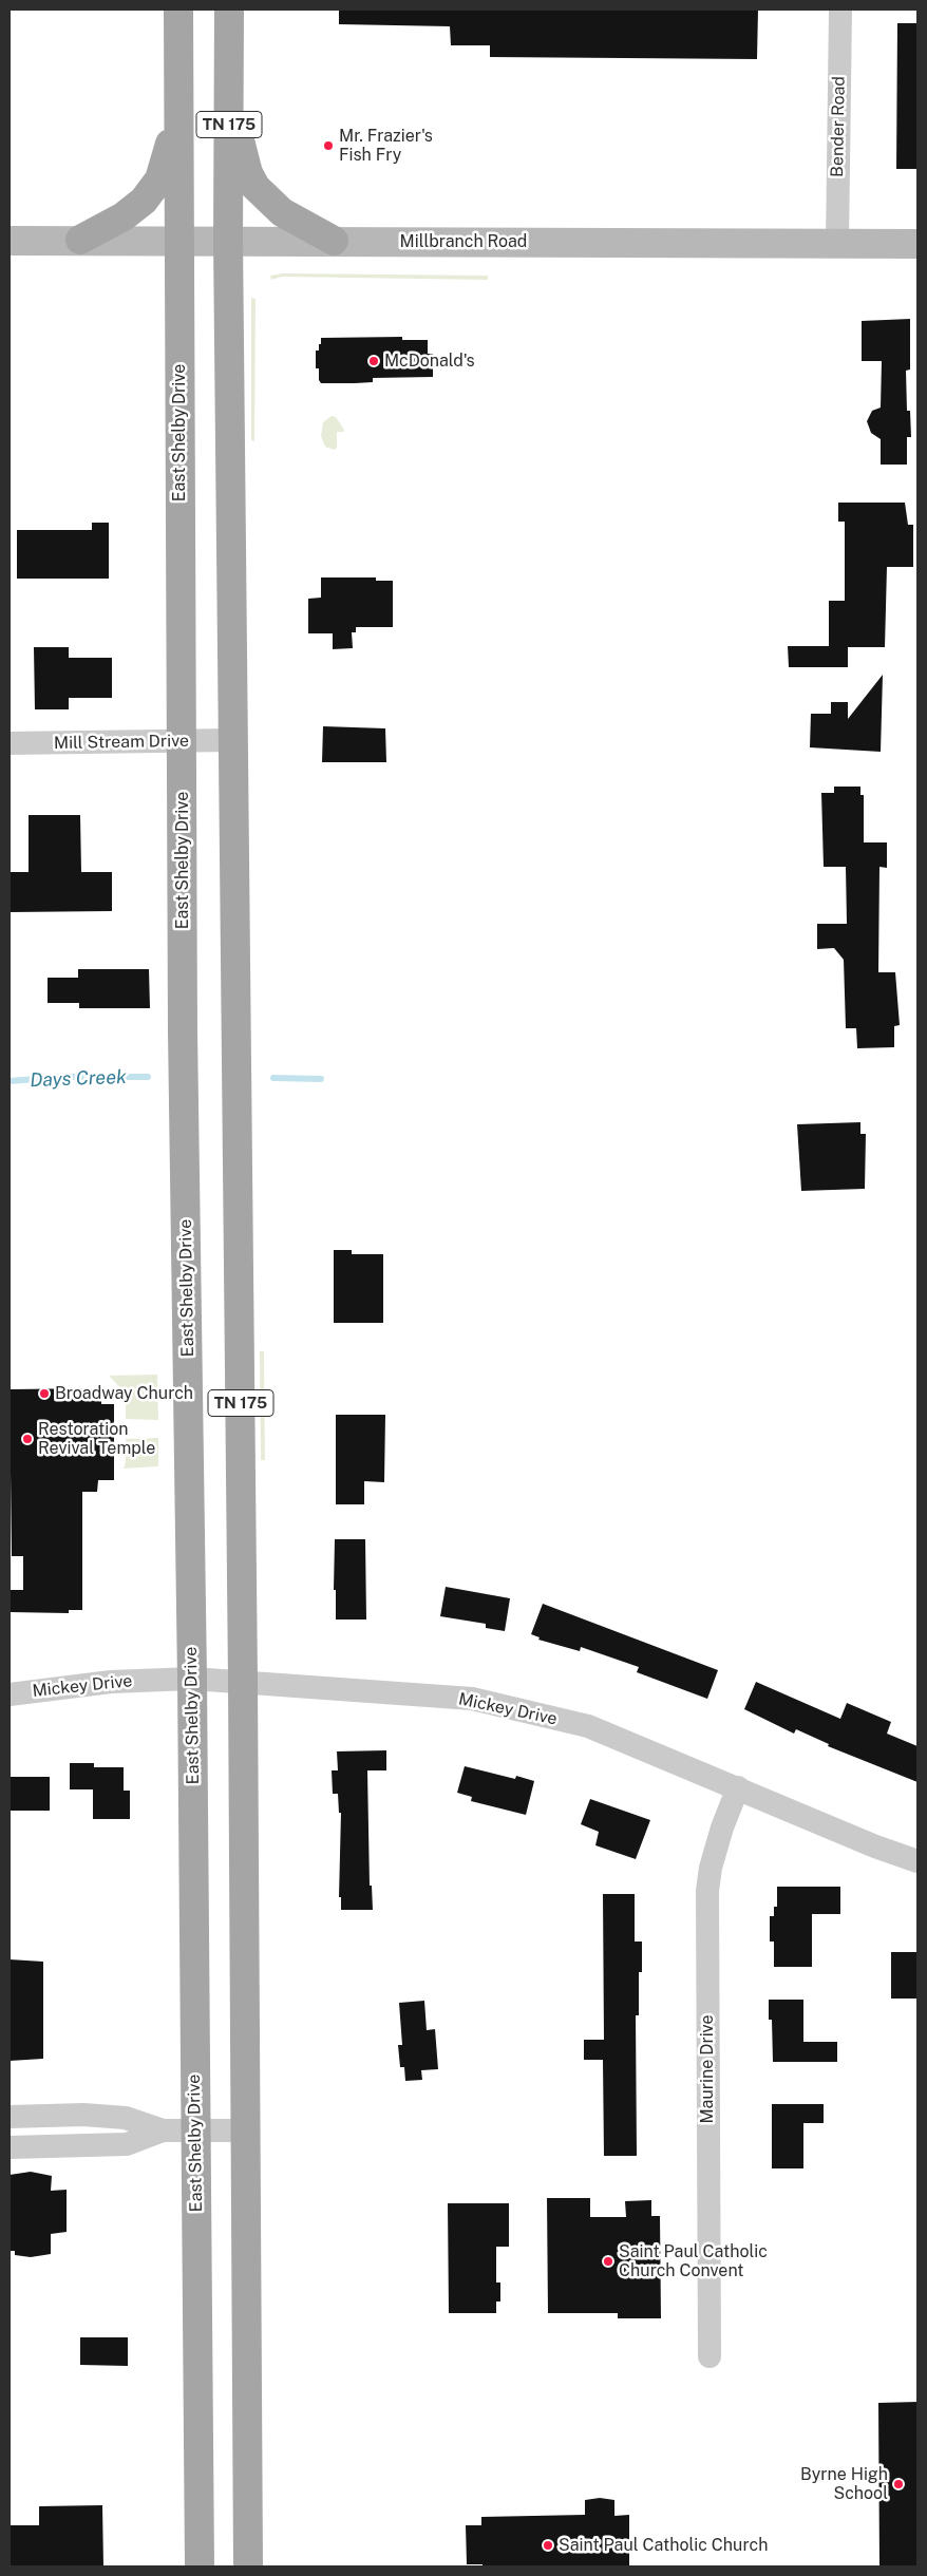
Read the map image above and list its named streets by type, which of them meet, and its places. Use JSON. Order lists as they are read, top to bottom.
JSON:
{
  "streets": {
    "main road": ["TN 175", "Millbranch Road", "East Shelby Drive"],
    "street": [
      "Bender Road",
      "Mill Stream Drive",
      "Mickey Drive",
      "Maurine Drive"
    ]
  },
  "crossings": [
    ["TN 175", "Millbranch Road"],
    ["TN 175", "Mill Stream Drive"],
    ["TN 175", "Mickey Drive"],
    ["Bender Road", "Millbranch Road"],
    ["Millbranch Road", "East Shelby Drive"],
    ["East Shelby Drive", "Mill Stream Drive"],
    ["East Shelby Drive", "Mickey Drive"],
    ["Mickey Drive", "Maurine Drive"]
  ],
  "water": ["Days Creek"],
  "places": [
    "Mr. Frazier's Fish Fry",
    "McDonald's",
    "Broadway Church",
    "Restoration Revival Temple",
    "Saint Paul Catholic Church Convent",
    "Byrne High School",
    "Saint Paul Catholic Church"
  ]
}
